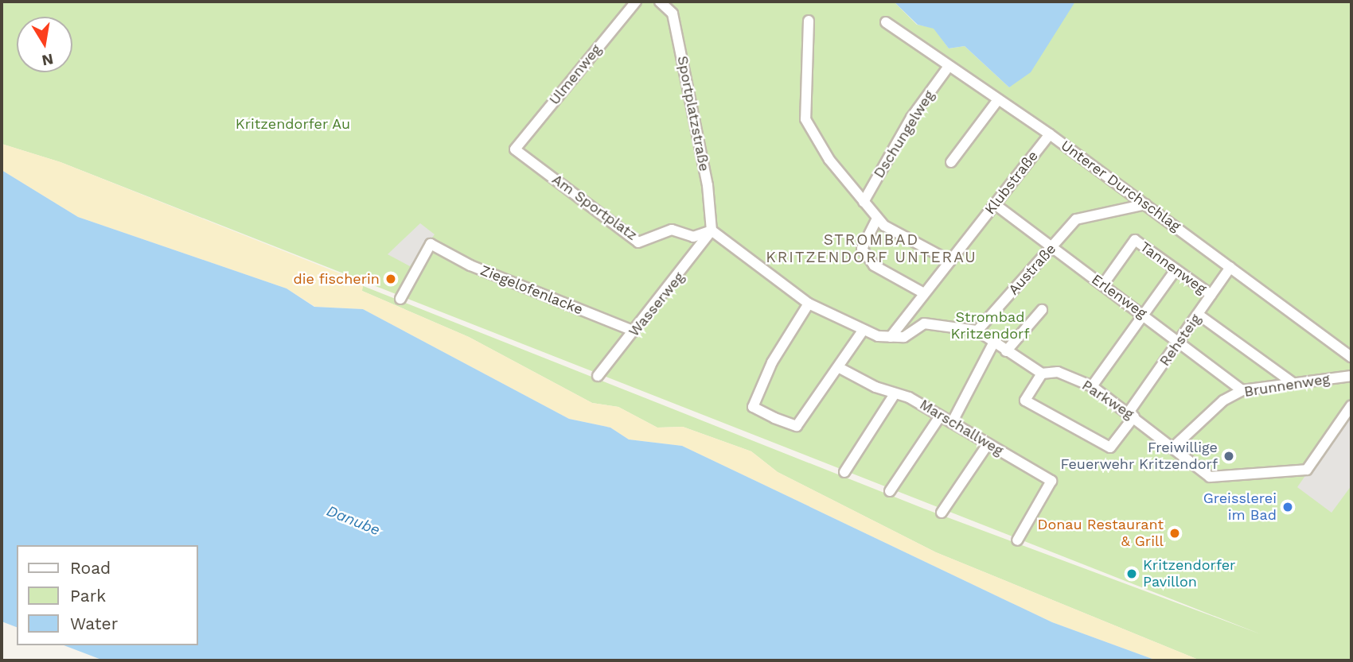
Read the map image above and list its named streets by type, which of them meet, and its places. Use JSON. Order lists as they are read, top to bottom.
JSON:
{
  "streets": {
    "street": [
      "Ulmenweg",
      "Sportplatzstraße",
      "Dschungelweg",
      "Klubstraße",
      "Unterer Durchschlag",
      "Am Sportplatz",
      "Tannenweg",
      "Austraße",
      "Ziegelofenlacke",
      "Erlenweg",
      "Wasserweg",
      "Rehsteig",
      "Brunnenweg",
      "Parkweg",
      "Marschallweg"
    ]
  },
  "crossings": [
    ["Ulmenweg", "Am Sportplatz"],
    ["Sportplatzstraße", "Am Sportplatz"],
    ["Sportplatzstraße", "Wasserweg"],
    ["Dschungelweg", "Unterer Durchschlag"],
    ["Klubstraße", "Unterer Durchschlag"],
    ["Klubstraße", "Erlenweg"],
    ["Unterer Durchschlag", "Austraße"],
    ["Unterer Durchschlag", "Rehsteig"],
    ["Am Sportplatz", "Wasserweg"],
    ["Tannenweg", "Erlenweg"],
    ["Tannenweg", "Rehsteig"],
    ["Austraße", "Erlenweg"],
    ["Austraße", "Parkweg"],
    ["Ziegelofenlacke", "Wasserweg"],
    ["Erlenweg", "Rehsteig"],
    ["Erlenweg", "Brunnenweg"],
    ["Rehsteig", "Parkweg"],
    ["Brunnenweg", "Parkweg"]
  ],
  "districts": ["STROMBAD KRITZENDORF UNTERAU"],
  "water": ["Danube"],
  "parks": ["Kritzendorfer Au", "Strombad Kritzendorf"],
  "places": [
    "die fischerin",
    "Freiwillige Feuerwehr Kritzendorf",
    "Greisslerei im Bad",
    "Donau Restaurant & Grill",
    "Kritzendorfer Pavillon"
  ],
  "legend": ["Road", "Park", "Water"],
  "north": "bottom"
}
